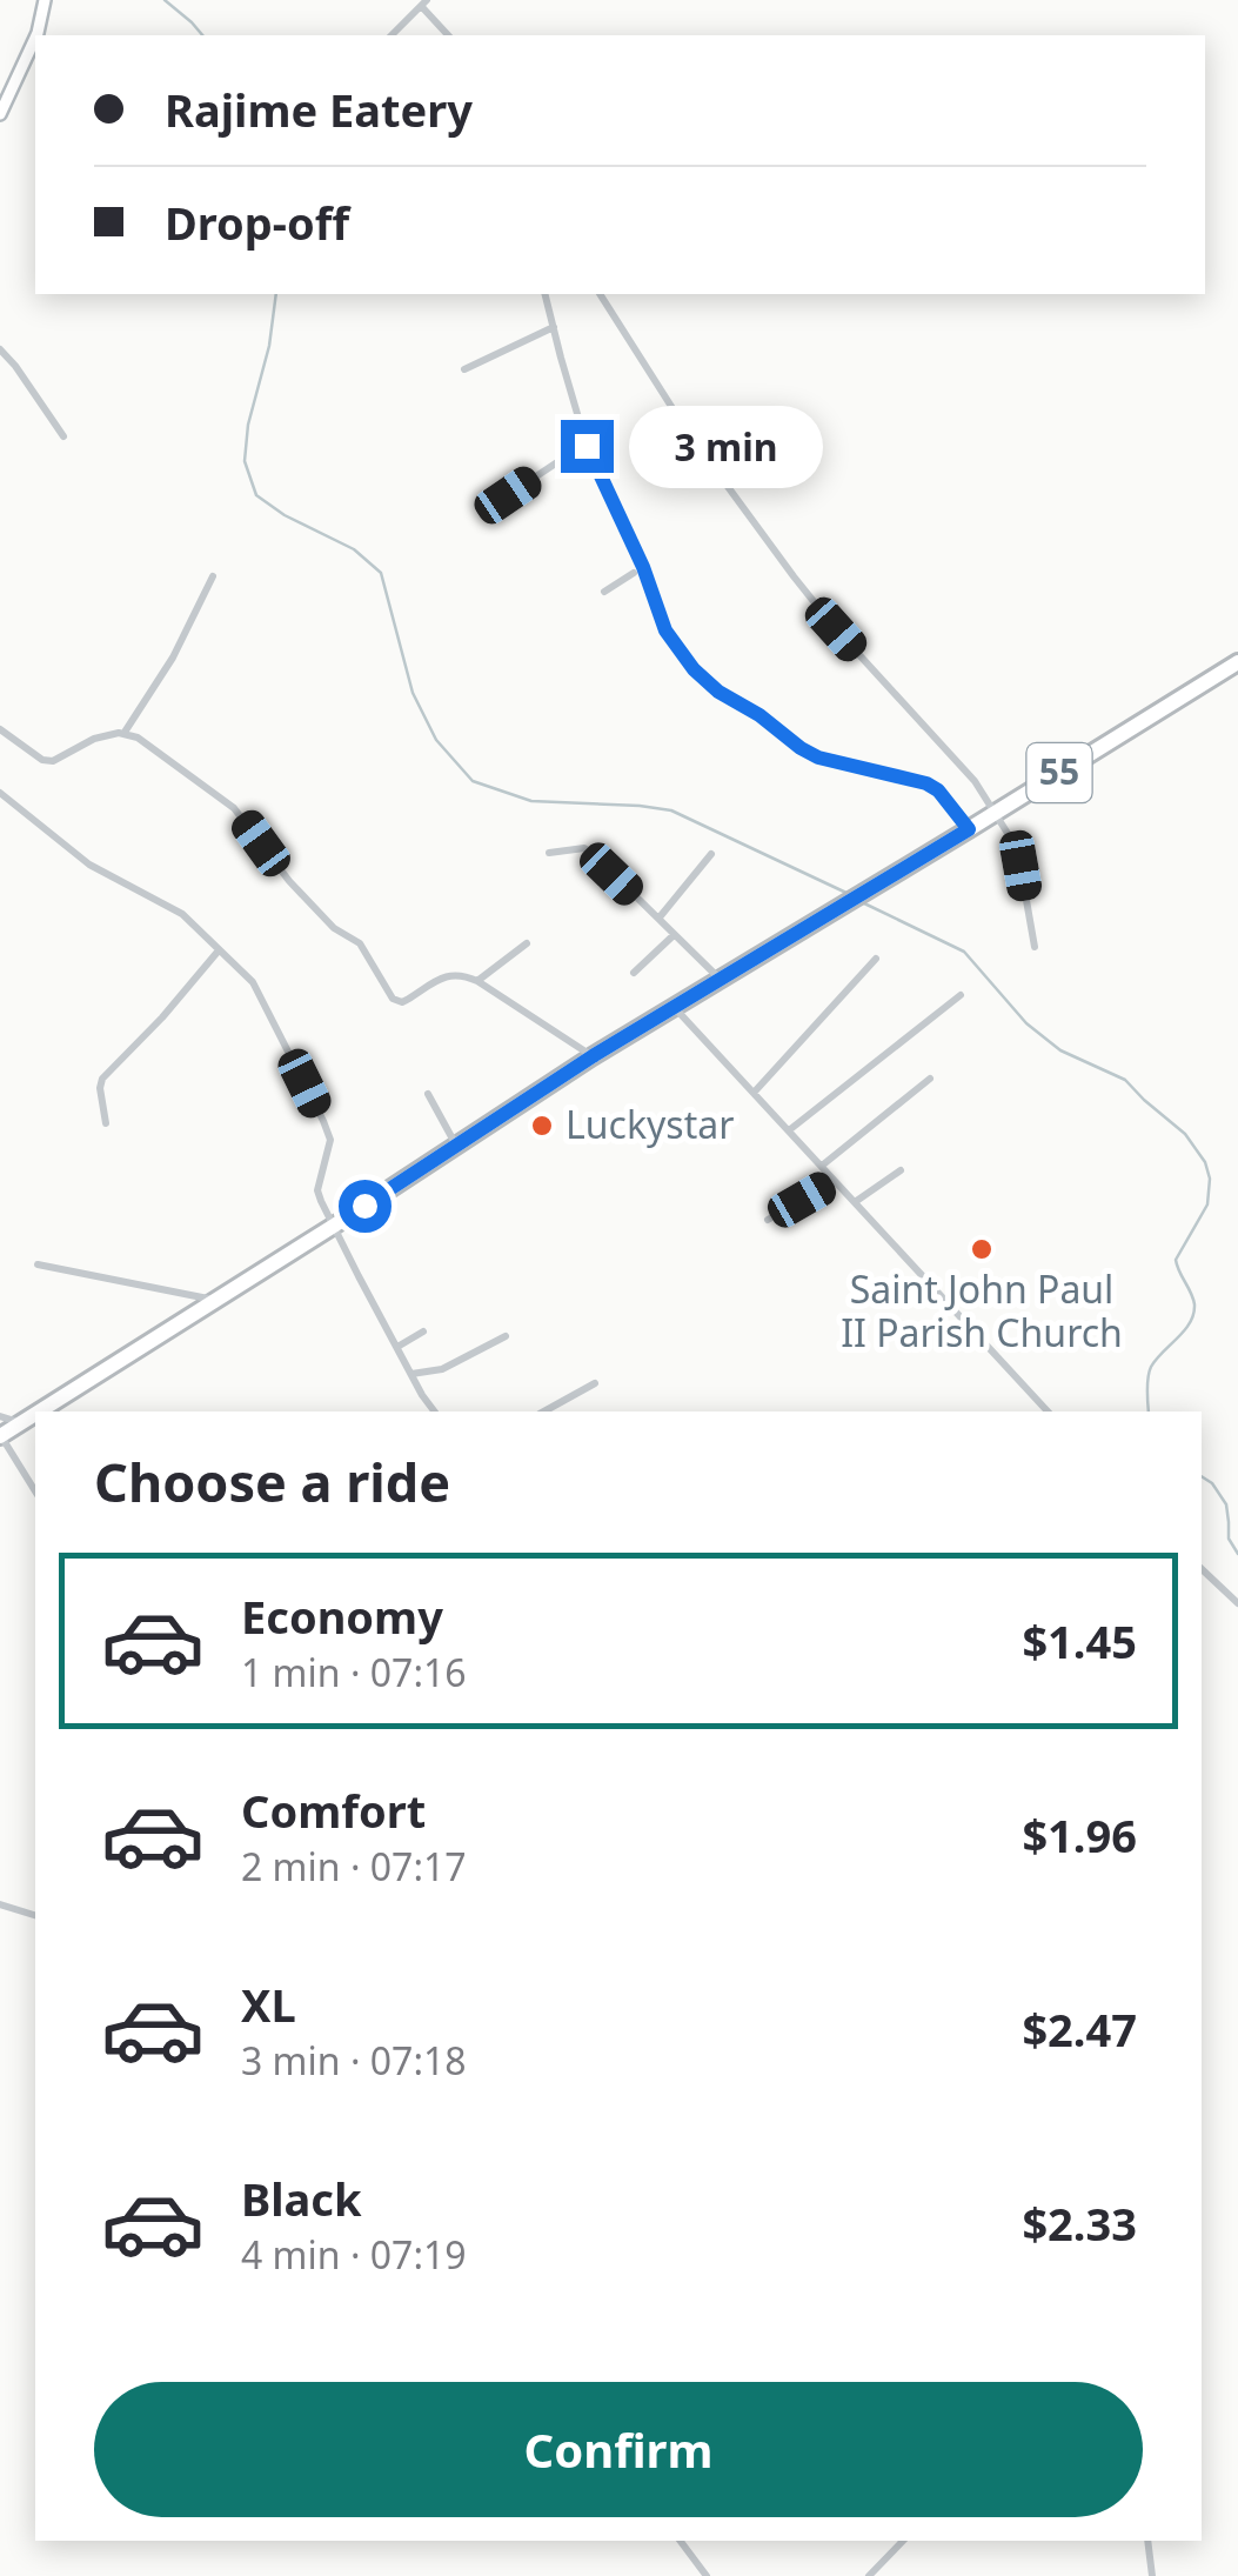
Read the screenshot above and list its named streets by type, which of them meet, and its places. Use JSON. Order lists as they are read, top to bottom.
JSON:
{
  "streets": {
    "highway": ["55"]
  },
  "places": ["Luckystar", "Saint John Paul II Parish Church"],
  "page": {
    "banner": ["Rajime Eatery", "Drop-off"],
    "bubble": "3 min",
    "heading": "Choose a ride",
    "list": [
      {
        "name": "Economy",
        "note": "1 min · 07:16",
        "value": "$1.45"
      },
      {
        "name": "Comfort",
        "note": "2 min · 07:17",
        "value": "$1.96"
      },
      {
        "name": "XL",
        "note": "3 min · 07:18",
        "value": "$2.47"
      },
      {
        "name": "Black",
        "note": "4 min · 07:19",
        "value": "$2.33"
      }
    ],
    "buttons": "Confirm"
  }
}
